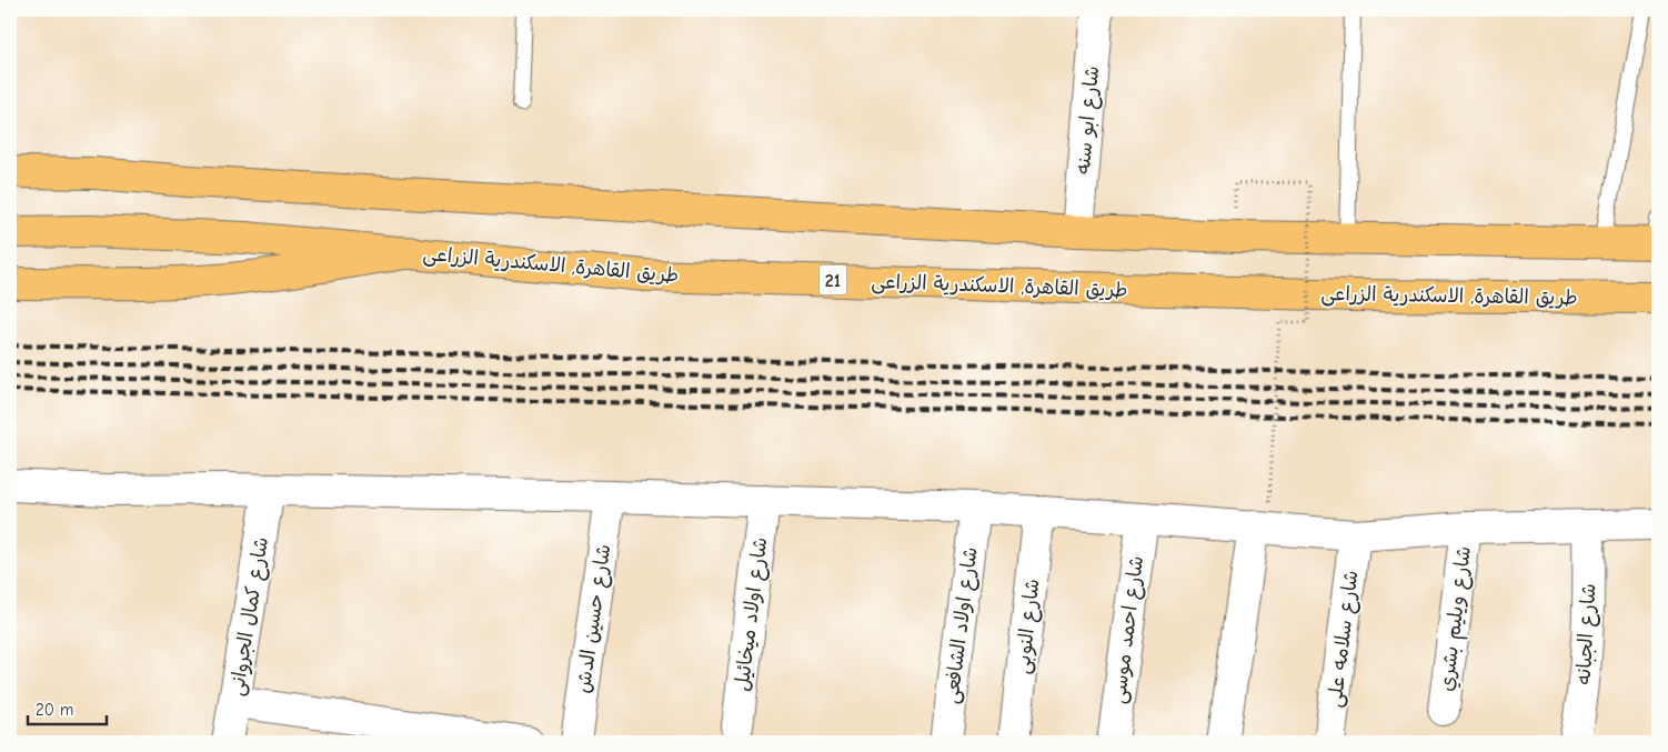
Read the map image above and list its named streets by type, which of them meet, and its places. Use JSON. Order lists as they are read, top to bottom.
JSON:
{
  "streets": {
    "highway": ["طريق القاهرة, الاسكندرية الزراعى", "21"],
    "street": [
      "شارع ابو سنه",
      "شارع اولاد ميخائيل",
      "شارع كمال الجروانى",
      "شارع حسين الدش",
      "شارع ويليم بشري",
      "شارع اولاد الشافعى",
      "شارع النوبى",
      "شارع احمد موسى",
      "شارع الجبانه",
      "شارع سلامه على"
    ]
  },
  "scale_bar": "20 m"
}
